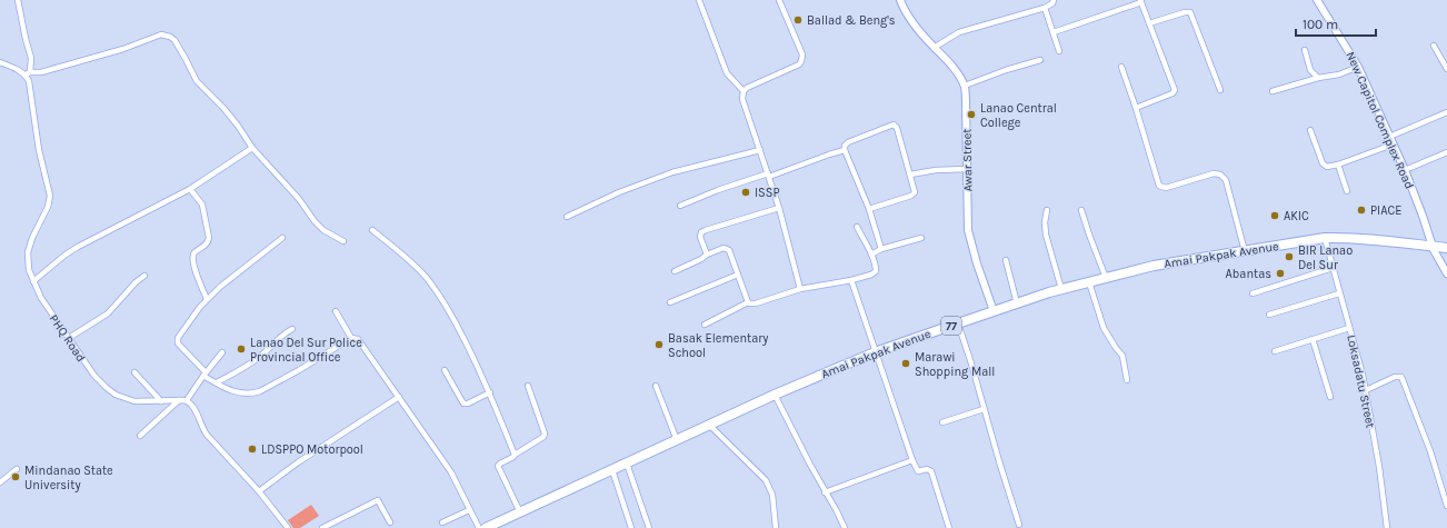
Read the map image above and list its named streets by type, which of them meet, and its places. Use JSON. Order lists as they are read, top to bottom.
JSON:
{
  "streets": {
    "highway": ["Amai Pakpak Avenue", "77"],
    "street": [
      "New Capitol Complex Road",
      "Awar Street",
      "PHQ Road",
      "Loksadatu Street"
    ]
  },
  "crossings": [
    ["New Capitol Complex Road", "Amai Pakpak Avenue"],
    ["Awar Street", "Amai Pakpak Avenue"],
    ["Amai Pakpak Avenue", "Loksadatu Street"]
  ],
  "places": [
    "Ballad & Beng's",
    "Lanao Central College",
    "ISSP",
    "PIACE",
    "AKIC",
    "BIR Lanao Del Sur",
    "Abantas",
    "Basak Elementary School",
    "Lanao Del Sur Police Provincial Office",
    "Marawi Shopping Mall",
    "LDSPPO Motorpool",
    "Mindanao State University"
  ],
  "scale_bar": "100 m"
}
